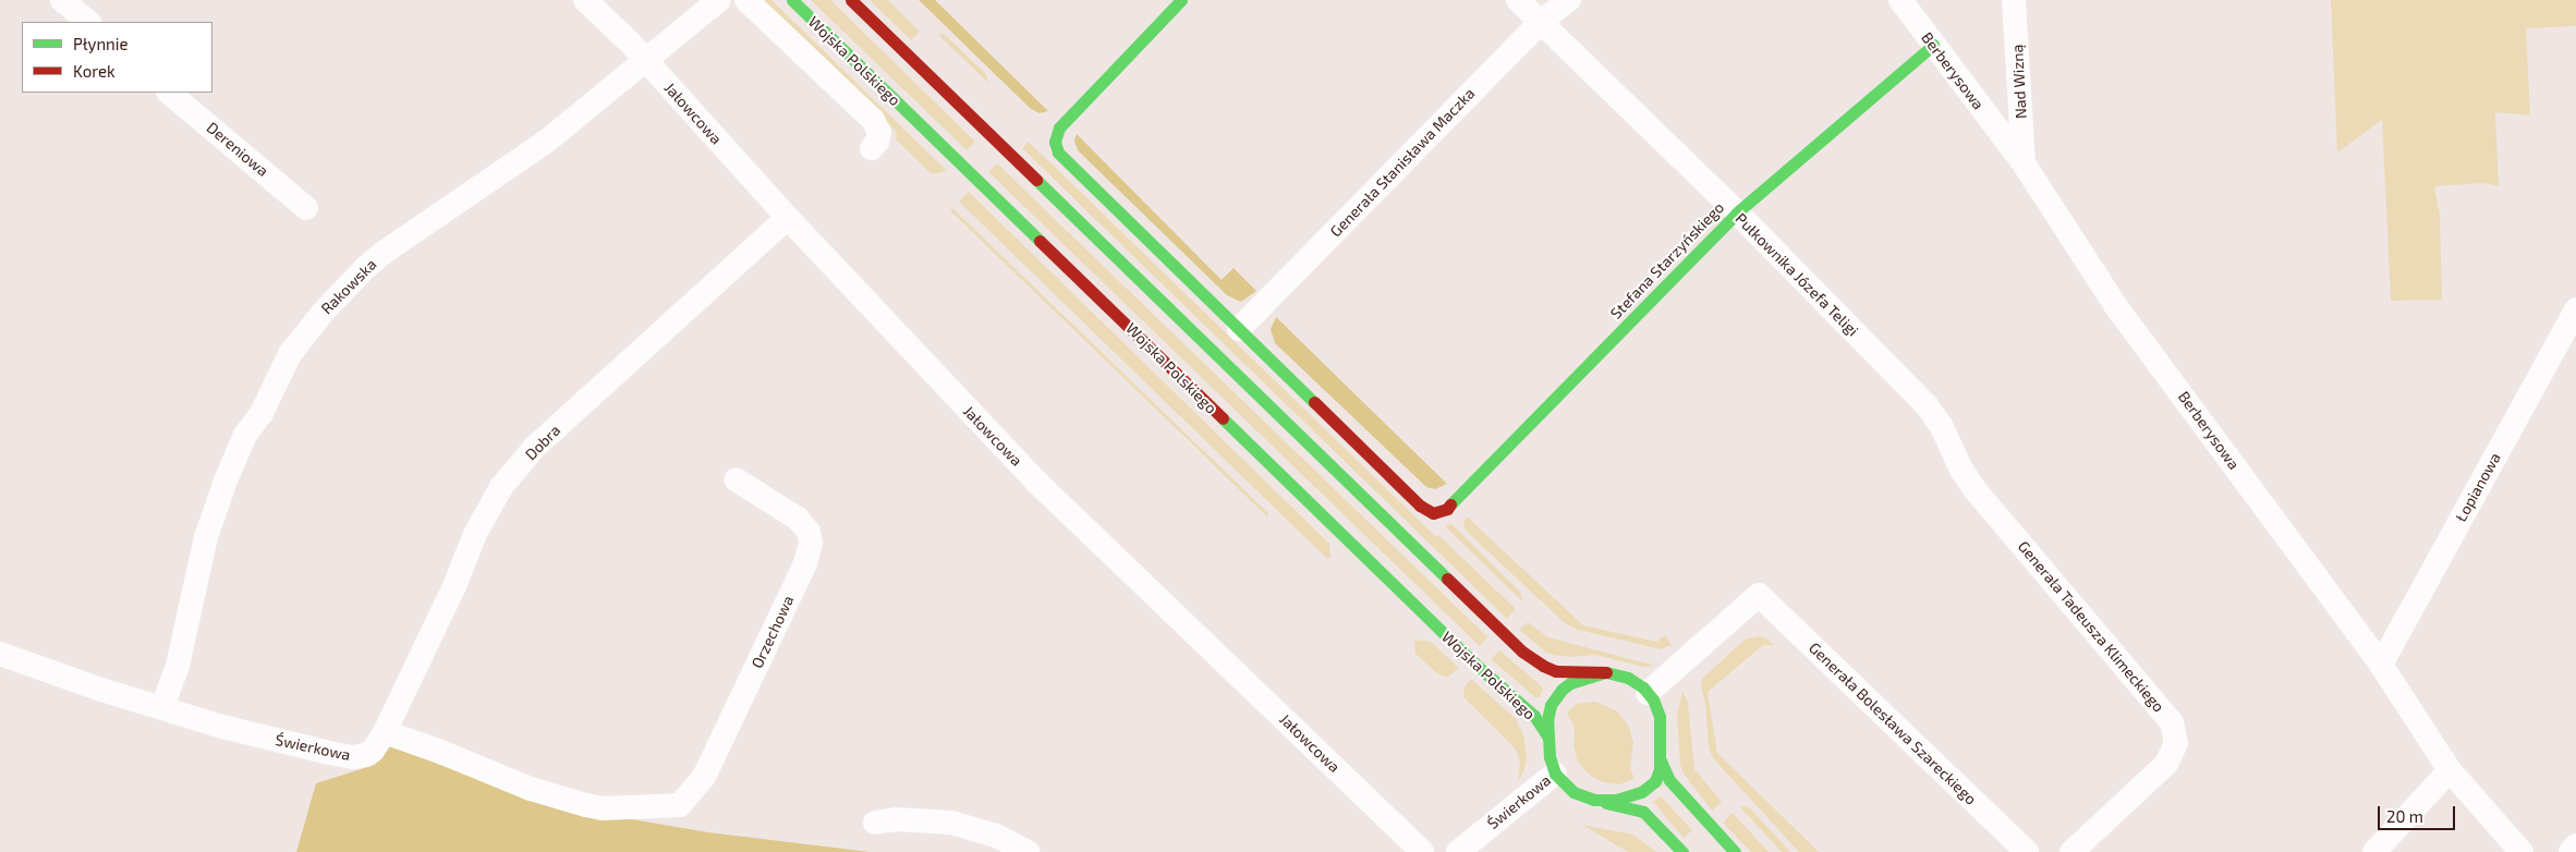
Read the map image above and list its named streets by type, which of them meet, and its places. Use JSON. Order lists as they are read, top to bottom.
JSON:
{
  "streets": {
    "main road": ["Wojska Polskiego", "Stefana Starzyńskiego"],
    "street": [
      "Berberysowa",
      "Nad Wizną",
      "Jałowcowa",
      "Dereniowa",
      "Generała Stanisława Maczka",
      "Pułkownika Józefa Teligi",
      "Rakowska",
      "Dobra",
      "Łopianowa",
      "Generała Tadeusza Klimeckiego",
      "Orzechowa",
      "Generała Bolesława Szareckiego",
      "Świerkowa"
    ]
  },
  "crossings": [
    ["Wojska Polskiego", "Generała Bolesława Szareckiego"],
    ["Wojska Polskiego", "Świerkowa"],
    ["Berberysowa", "Nad Wizną"],
    ["Berberysowa", "Stefana Starzyńskiego"],
    ["Berberysowa", "Łopianowa"],
    ["Jałowcowa", "Rakowska"],
    ["Jałowcowa", "Dobra"],
    ["Generała Stanisława Maczka", "Stefana Starzyńskiego"],
    ["Generała Stanisława Maczka", "Pułkownika Józefa Teligi"],
    ["Stefana Starzyńskiego", "Pułkownika Józefa Teligi"],
    ["Pułkownika Józefa Teligi", "Generała Tadeusza Klimeckiego"],
    ["Rakowska", "Świerkowa"],
    ["Dobra", "Orzechowa"],
    ["Dobra", "Świerkowa"],
    ["Orzechowa", "Świerkowa"],
    ["Generała Bolesława Szareckiego", "Świerkowa"]
  ],
  "legend": ["Płynnie", "Korek"],
  "scale_bar": "20 m"
}
